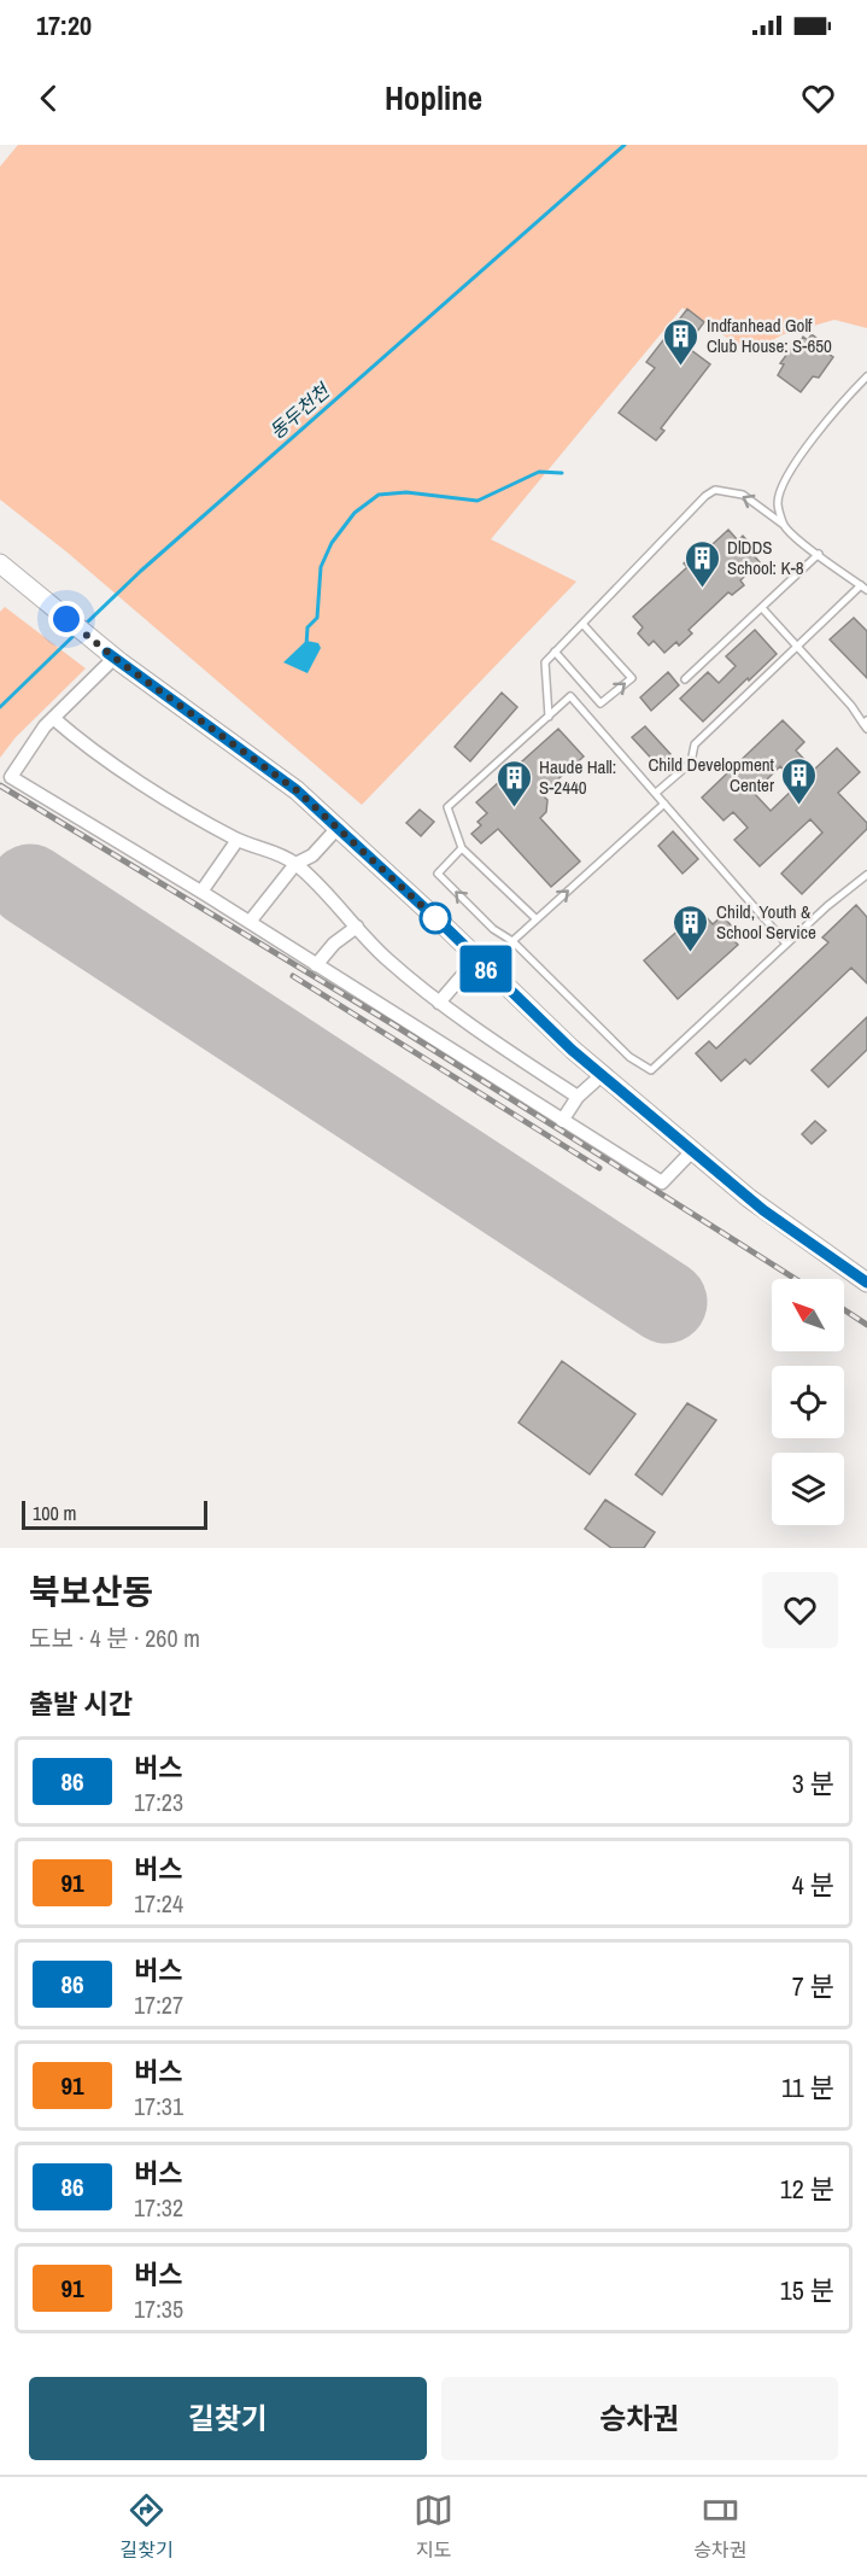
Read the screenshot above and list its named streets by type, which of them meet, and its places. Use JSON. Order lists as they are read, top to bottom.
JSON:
{
  "water": ["동두천천"],
  "places": {
    "building": [
      "Indfanhead Golf Club House: S-650",
      "DlDDS School: K-8",
      "Child Development Center",
      "Haude Hall: S-2440",
      "Child, Youth & School Service"
    ]
  },
  "lines": ["bus line 86"],
  "scale_bar": "100 m",
  "north": "top left",
  "page": {
    "status": "17:20",
    "header": "Hopline",
    "on_map": "86",
    "scale": "100 m",
    "heading": [
      ["북보산동", "도보 · 4 분 · 260 m"],
      "출발 시간"
    ],
    "list": [
      {
        "mark": "86",
        "name": "버스",
        "note": "17:23",
        "value": "3 분"
      },
      {
        "mark": "91",
        "name": "버스",
        "note": "17:24",
        "value": "4 분"
      },
      {
        "mark": "86",
        "name": "버스",
        "note": "17:27",
        "value": "7 분"
      },
      {
        "mark": "91",
        "name": "버스",
        "note": "17:31",
        "value": "11 분"
      },
      {
        "mark": "86",
        "name": "버스",
        "note": "17:32",
        "value": "12 분"
      },
      {
        "mark": "91",
        "name": "버스",
        "note": "17:35",
        "value": "15 분"
      }
    ],
    "buttons": ["길찾기", "승차권"],
    "tabs": ["길찾기", "지도", "승차권"]
  }
}
